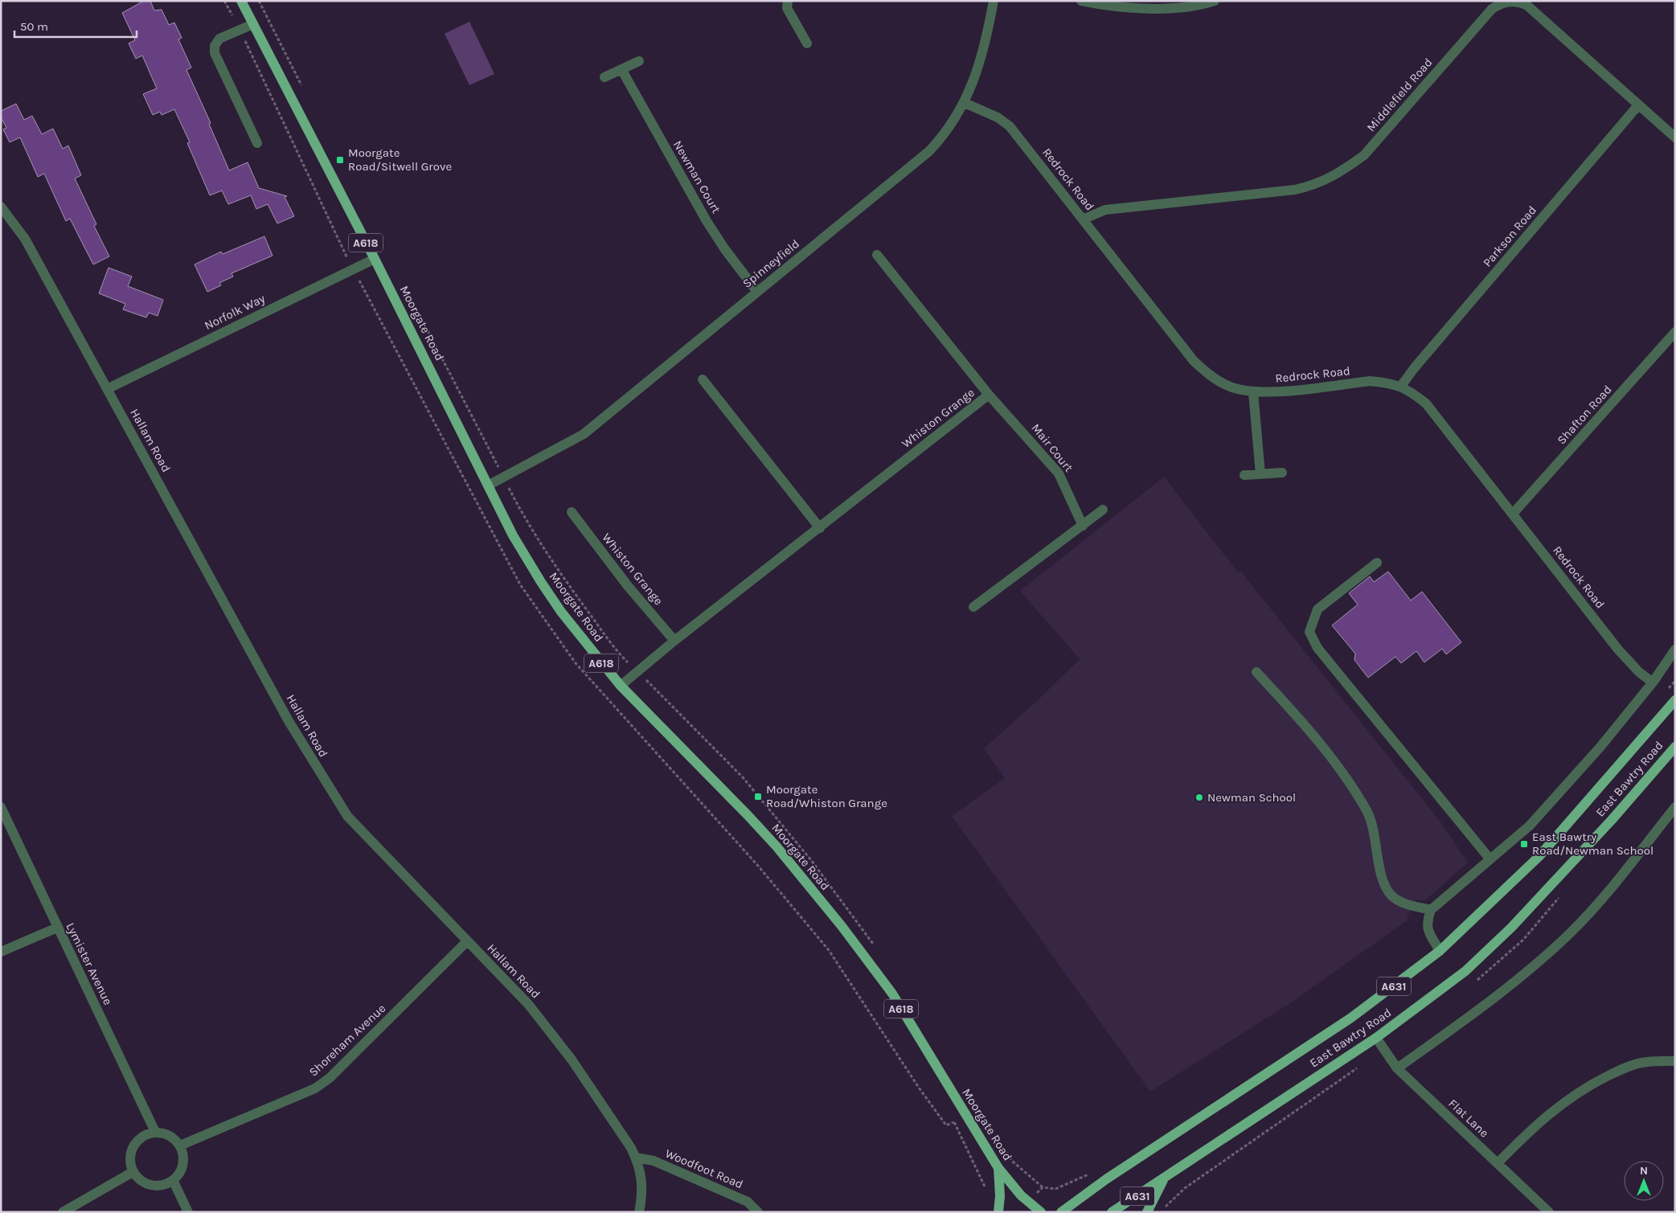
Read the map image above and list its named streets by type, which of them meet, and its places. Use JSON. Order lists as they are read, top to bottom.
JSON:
{
  "streets": {
    "main road": [
      "A618",
      "Moorgate Road",
      "East Bawtry Road",
      "A631"
    ],
    "street": [
      "Middlefield Road",
      "Newman Court",
      "Redrock Road",
      "Parkson Road",
      "Spinneyfield",
      "Norfolk Way",
      "Shafton Road",
      "Whiston Grange",
      "Hallam Road",
      "Mair Court",
      "Lymister Avenue",
      "Shoreham Avenue",
      "Flat Lane",
      "Woodfoot Road"
    ]
  },
  "crossings": [
    ["Middlefield Road", "Redrock Road"],
    ["Middlefield Road", "Parkson Road"],
    ["Newman Court", "Spinneyfield"],
    ["Redrock Road", "Parkson Road"],
    ["Redrock Road", "Spinneyfield"],
    ["Redrock Road", "Shafton Road"],
    ["Spinneyfield", "Moorgate Road"],
    ["Norfolk Way", "Moorgate Road"],
    ["Norfolk Way", "Hallam Road"],
    ["Moorgate Road", "Whiston Grange"],
    ["Whiston Grange", "Mair Court"],
    ["Hallam Road", "Shoreham Avenue"],
    ["Hallam Road", "Woodfoot Road"],
    ["East Bawtry Road", "Flat Lane"],
    ["Lymister Avenue", "Shoreham Avenue"]
  ],
  "places": {
    "transit": ["Moorgate Road/Sitwell Grove", "Moorgate Road/Whiston Grange", "East Bawtry Road/Newman School"],
    "other": ["Newman School"]
  },
  "scale_bar": "50 m",
  "north": "top"
}
